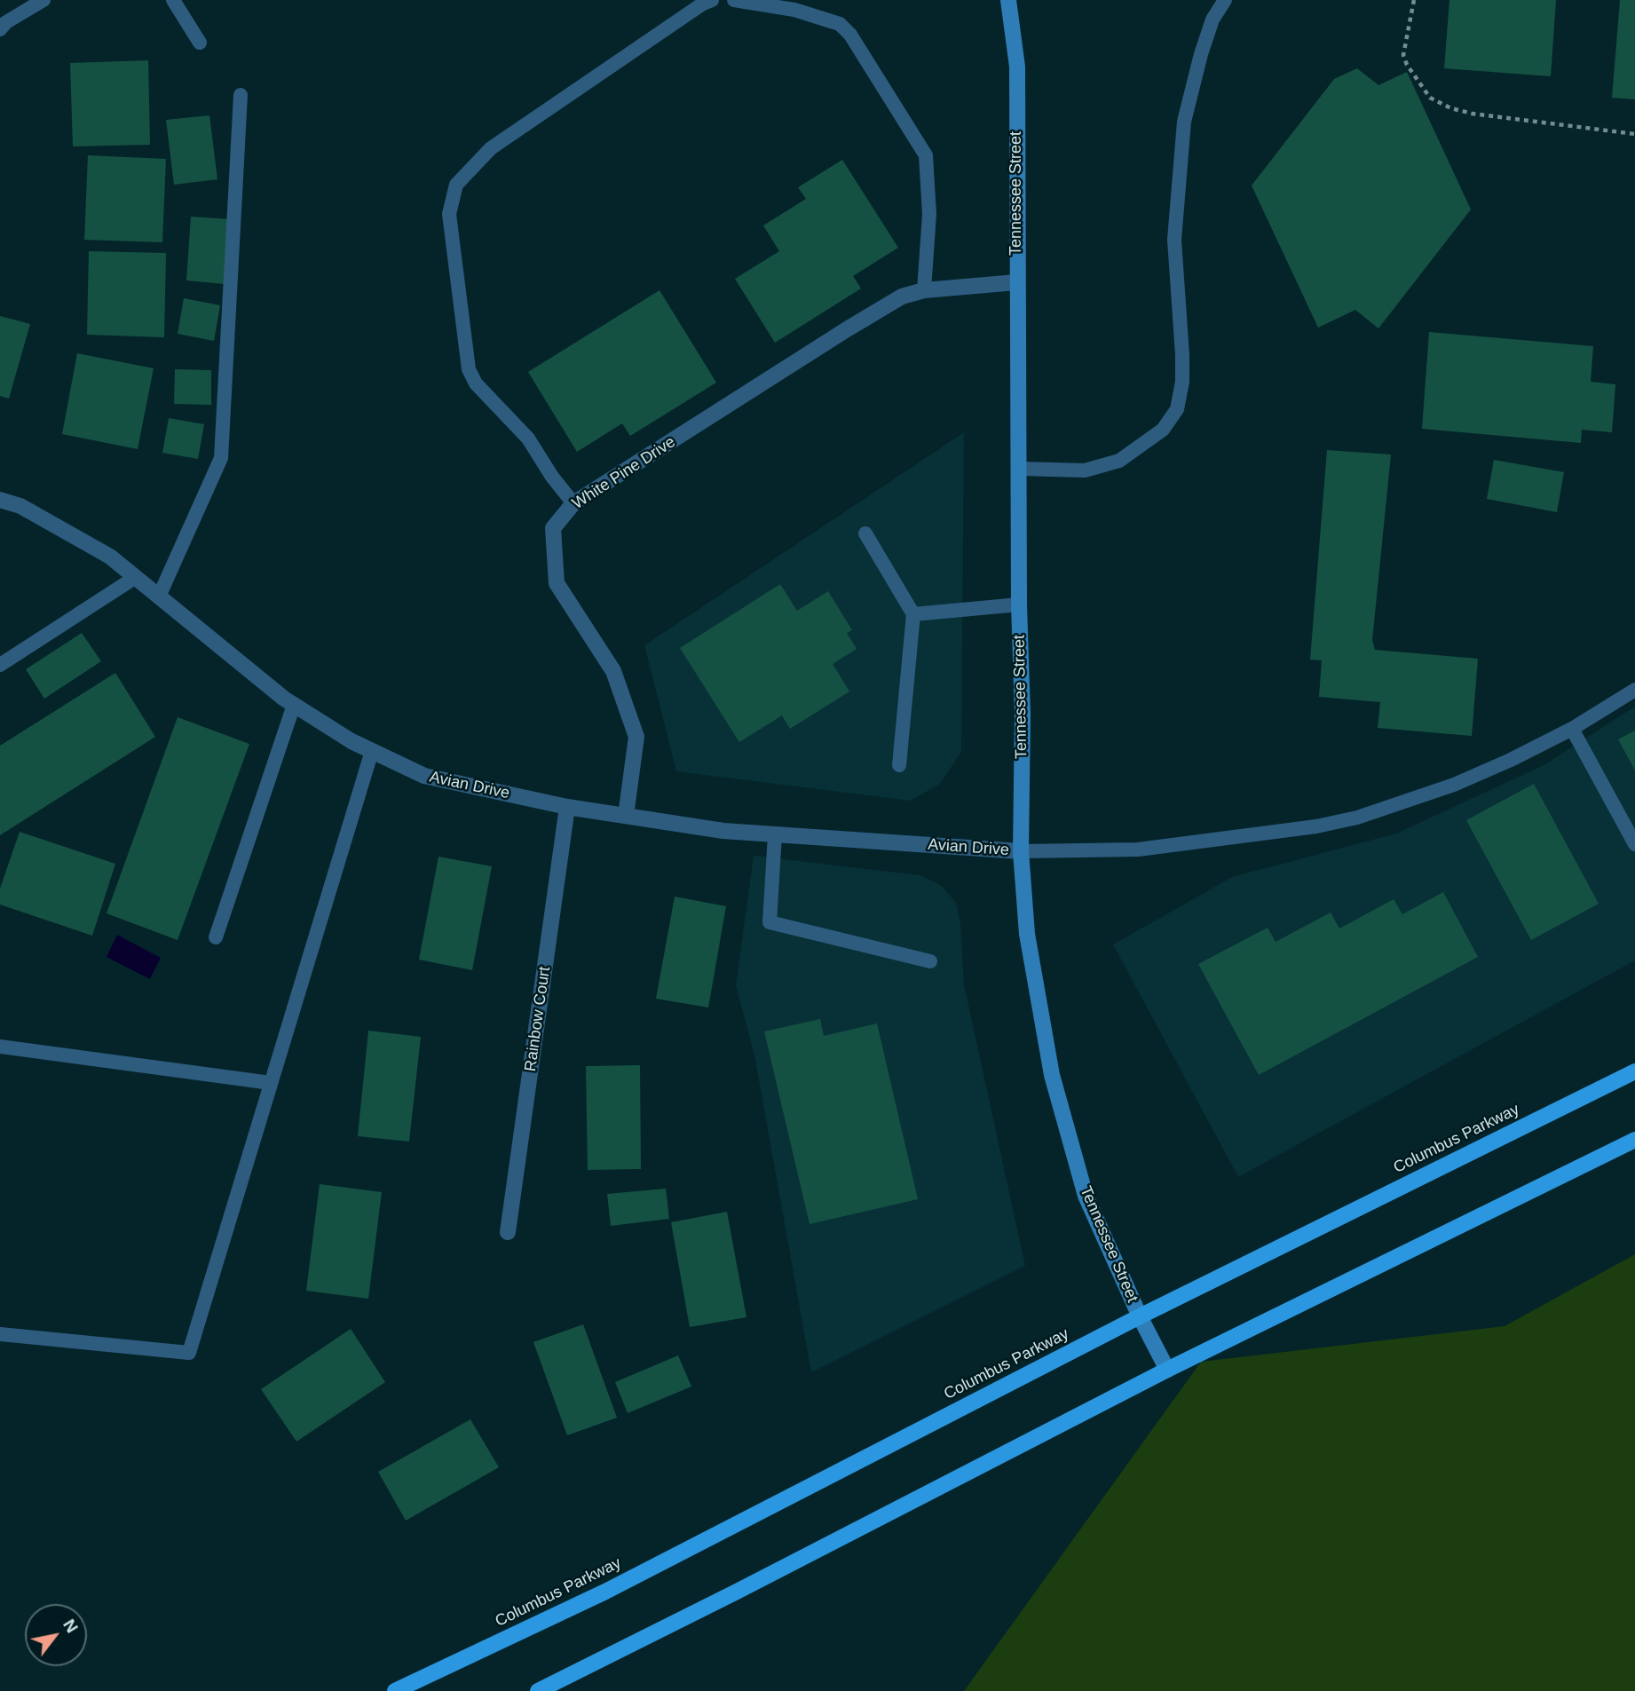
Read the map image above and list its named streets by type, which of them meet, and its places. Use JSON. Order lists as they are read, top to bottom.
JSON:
{
  "streets": {
    "main road": ["Tennessee Street", "Columbus Parkway"],
    "street": ["White Pine Drive", "Avian Drive", "Rainbow Court"]
  },
  "crossings": [
    ["Tennessee Street", "White Pine Drive"],
    ["Tennessee Street", "Avian Drive"],
    ["Tennessee Street", "Columbus Parkway"],
    ["White Pine Drive", "Avian Drive"],
    ["Avian Drive", "Rainbow Court"]
  ],
  "north": "top right"
}
